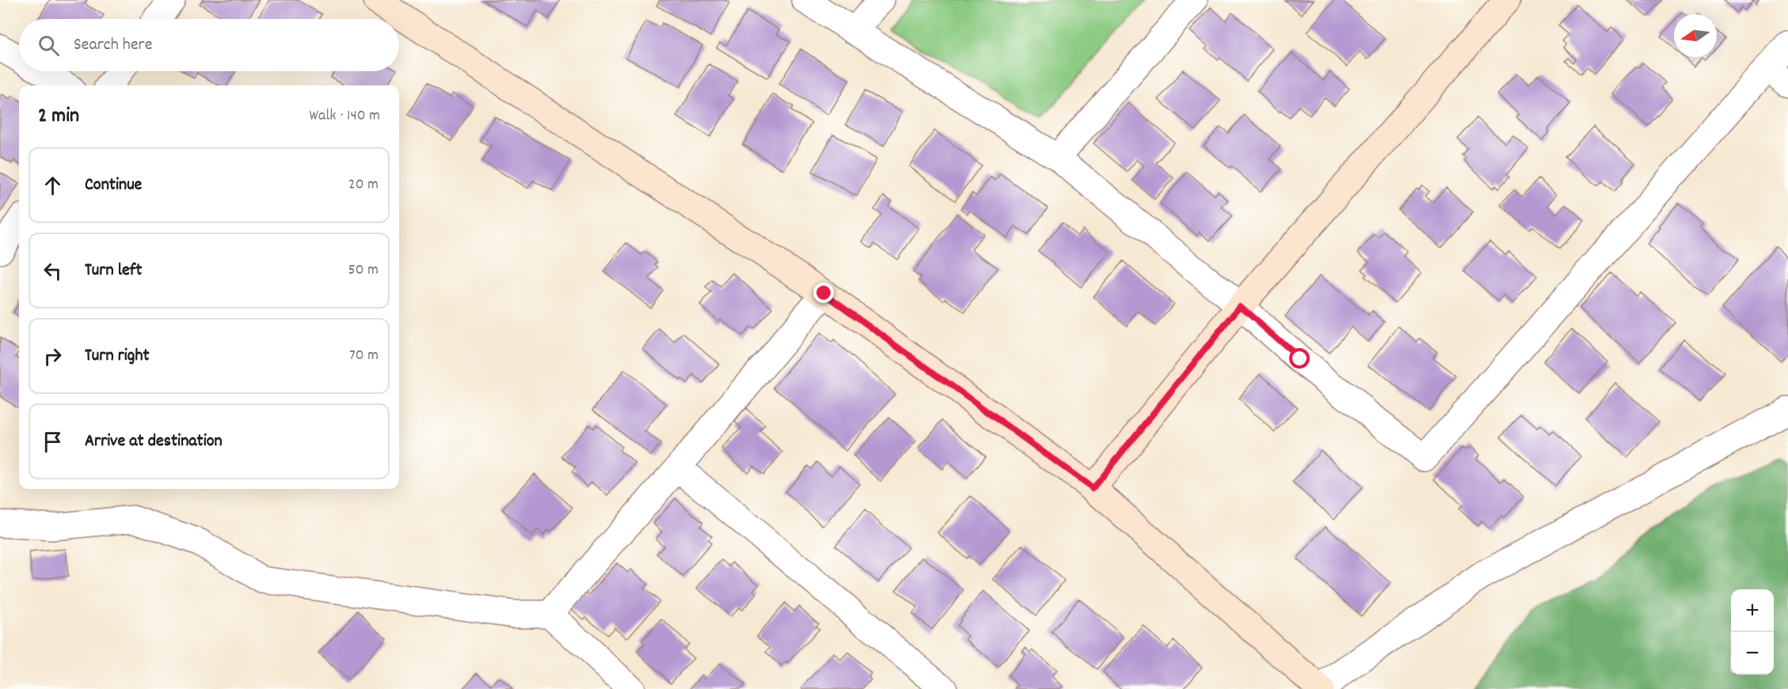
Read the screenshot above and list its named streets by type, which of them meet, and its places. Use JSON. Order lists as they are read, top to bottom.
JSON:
{
  "north": "left",
  "page": {
    "search": "Search here",
    "heading": ["2 min", "Walk · 140 m"],
    "list": [
      ["Continue", "20 m"],
      ["Turn left", "50 m"],
      ["Turn right", "70 m"],
      "Arrive at destination"
    ],
    "map_buttons": ["+", "−"]
  }
}
